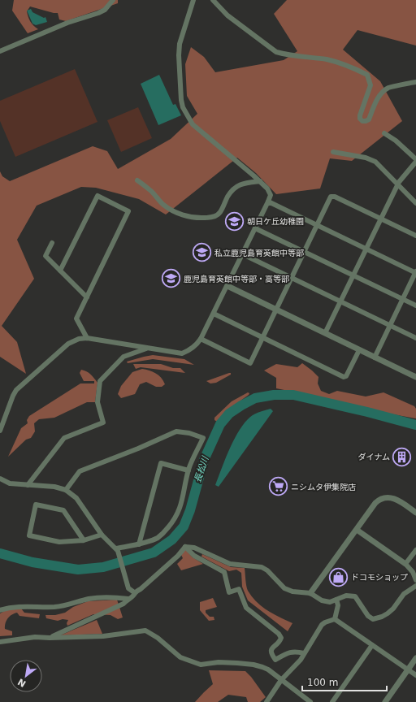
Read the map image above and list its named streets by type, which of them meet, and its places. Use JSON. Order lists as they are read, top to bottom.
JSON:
{
  "water": ["長松川"],
  "places": {
    "school or university": ["朝日ケ丘幼稚園", "私立鹿児島育英館中等部", "鹿児島育英館中等部・高等部"],
    "building": ["ダイナム"],
    "supermarket": ["ニシムタ伊集院店"],
    "shop": ["ドコモショップ"]
  },
  "scale_bar": "100 m",
  "north": "bottom left"
}
